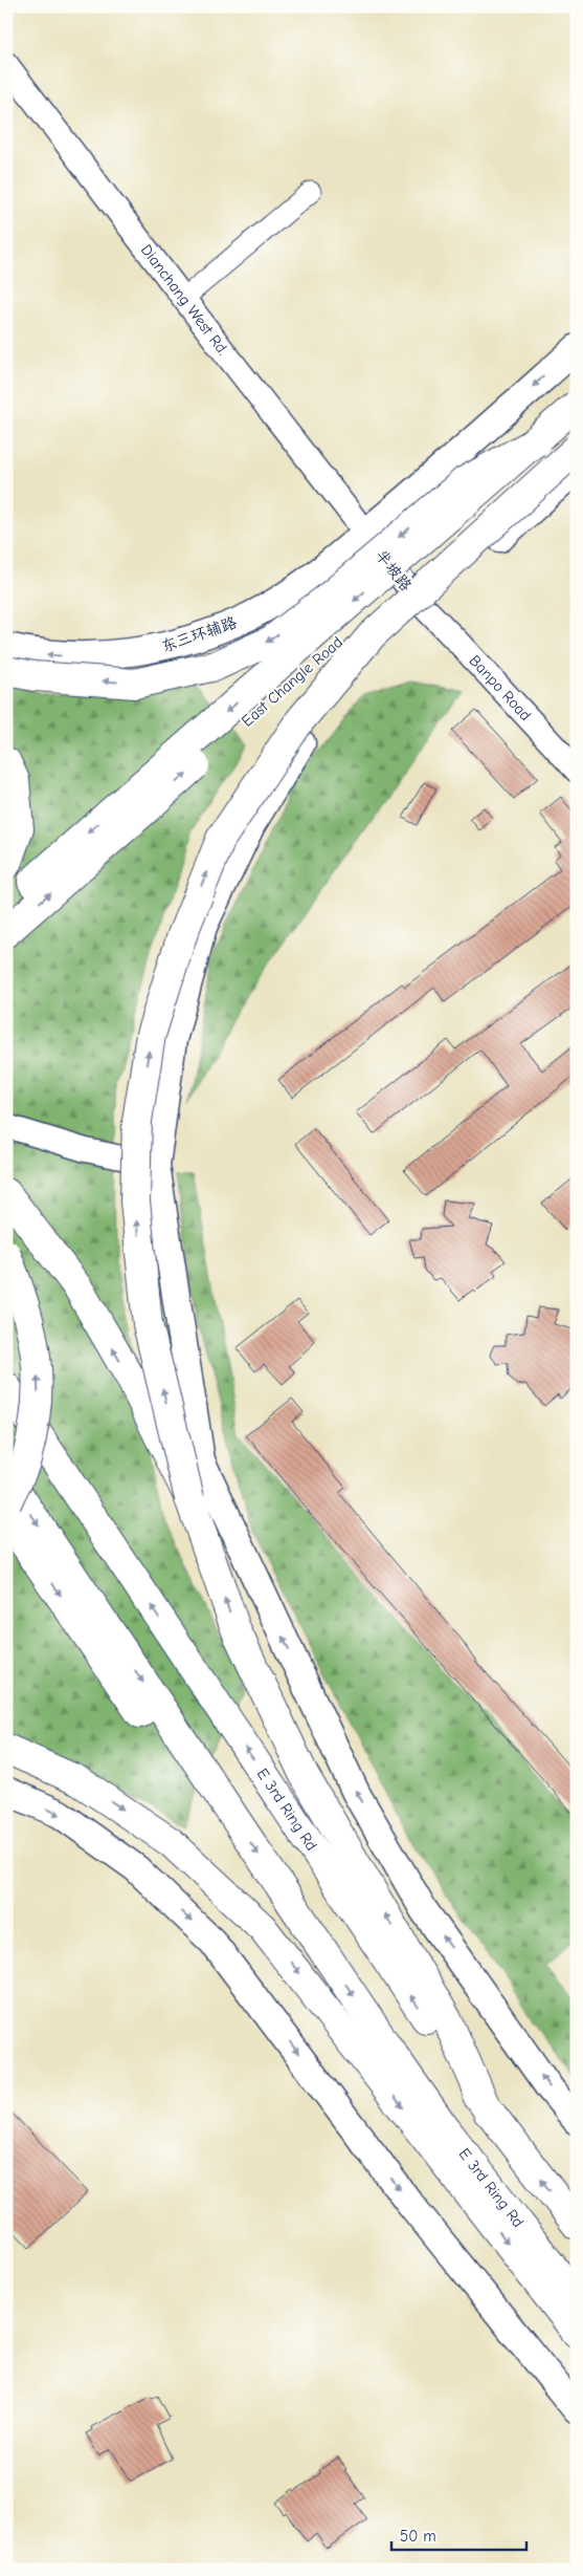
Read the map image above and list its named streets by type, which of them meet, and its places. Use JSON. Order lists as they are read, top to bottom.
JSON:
{
  "streets": {
    "main road": ["东三环辅路", "East Changle Road", "E 3rd Ring Rd"],
    "street": ["Dianchang West Rd.", "半坡路", "Banpo Road"]
  },
  "crossings": [
    ["Dianchang West Rd.", "半坡路"],
    ["Dianchang West Rd.", "东三环辅路"],
    ["半坡路", "东三环辅路"],
    ["半坡路", "Banpo Road"]
  ],
  "scale_bar": "50 m"
}
